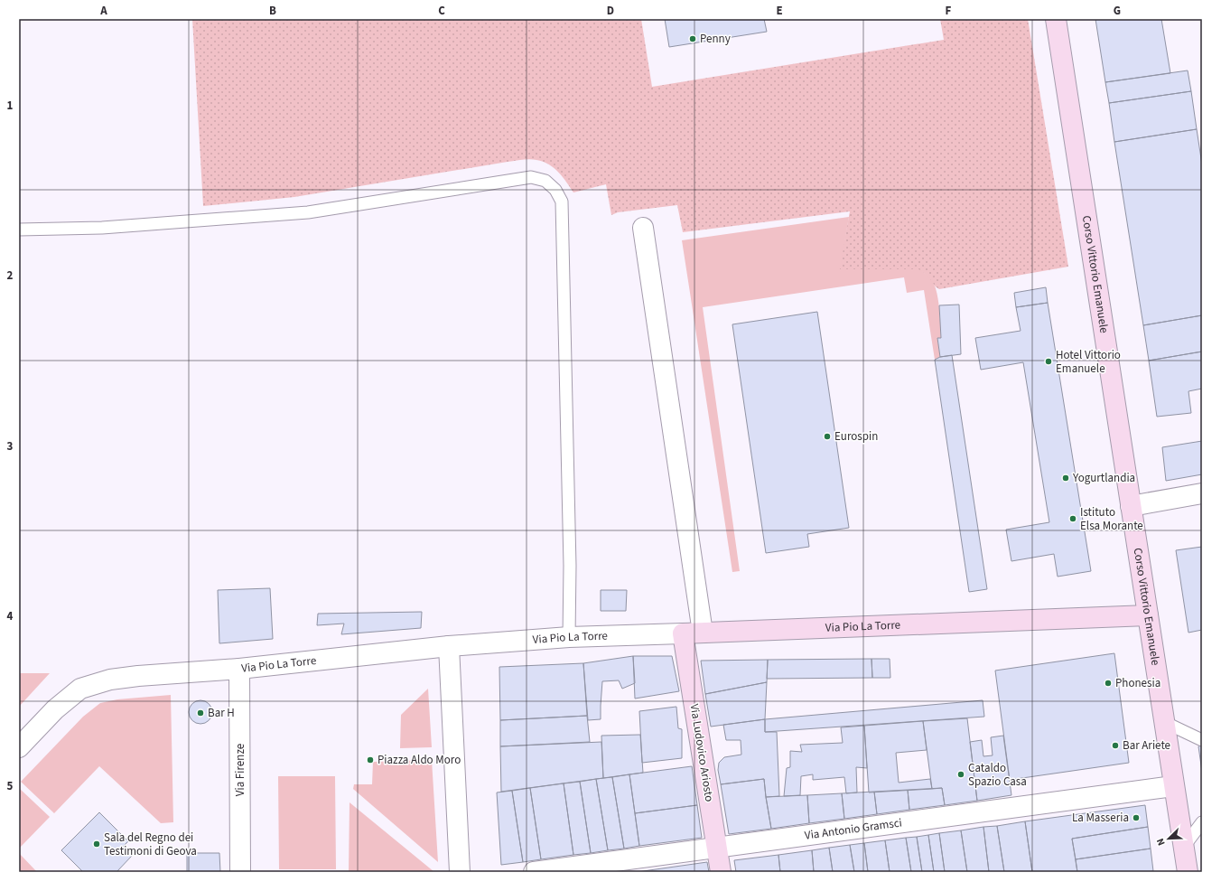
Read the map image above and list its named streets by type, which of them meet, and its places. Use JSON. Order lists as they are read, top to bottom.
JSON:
{
  "streets": {
    "main road": ["Corso Vittorio Emanuele", "Via Pio La Torre", "Via Ludovico Ariosto"],
    "street": ["Via Firenze", "Via Antonio Gramsci"]
  },
  "crossings": [
    ["Corso Vittorio Emanuele", "Via Pio La Torre"],
    ["Corso Vittorio Emanuele", "Via Antonio Gramsci"],
    ["Via Pio La Torre", "Via Ludovico Ariosto"],
    ["Via Pio La Torre", "Via Firenze"],
    ["Via Ludovico Ariosto", "Via Antonio Gramsci"]
  ],
  "places": [
    "Penny",
    "Hotel Vittorio Emanuele",
    "Eurospin",
    "Yogurtlandia",
    "Istituto Elsa Morante",
    "Phonesia",
    "Bar H",
    "Bar Ariete",
    "Piazza Aldo Moro",
    "Cataldo Spazio Casa",
    "La Masseria",
    "Sala del Regno dei Testimoni di Geova"
  ],
  "north": "bottom left",
  "grid": {
    "columns": [
      "A",
      "B",
      "C",
      "D",
      "E",
      "F",
      "G"
    ],
    "rows": [
      "1",
      "2",
      "3",
      "4",
      "5"
    ]
  }
}
